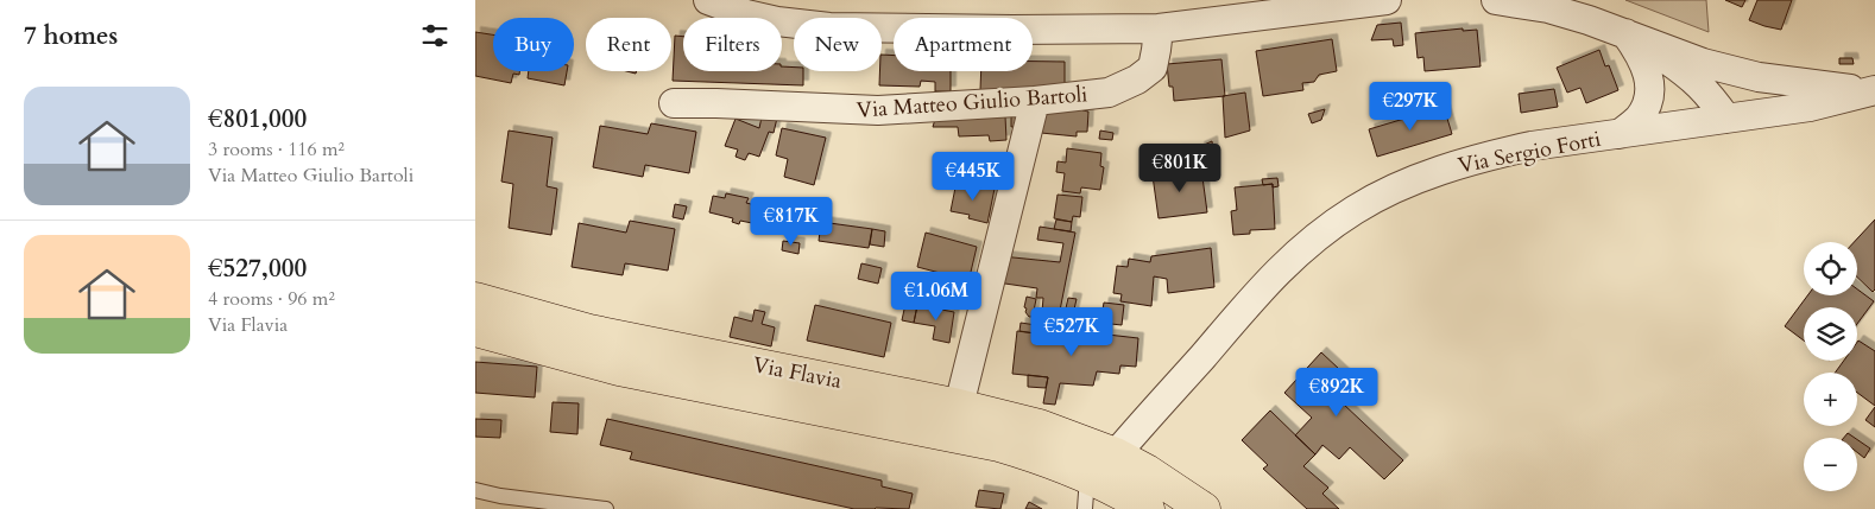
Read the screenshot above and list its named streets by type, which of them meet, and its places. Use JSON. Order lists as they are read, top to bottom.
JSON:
{
  "streets": {
    "main road": ["Via Flavia"],
    "street": ["Via Matteo Giulio Bartoli", "Via Sergio Forti"]
  },
  "crossings": [
    ["Via Sergio Forti", "Via Flavia"]
  ],
  "page": {
    "heading": "7 homes",
    "chip": [
      "Buy",
      "Rent",
      "Filters",
      "New",
      "Apartment"
    ],
    "list": [
      {
        "name": "€801,000",
        "note": "3 rooms · 116 m² · Via Matteo Giulio Bartoli"
      },
      {
        "name": "€527,000",
        "note": "4 rooms · 96 m² · Via Flavia"
      }
    ],
    "price": [
      "€297K",
      "€801K",
      "€445K",
      "€817K",
      "€1.06M",
      "€527K",
      "€892K"
    ],
    "map_buttons": ["+", "−"]
  }
}
